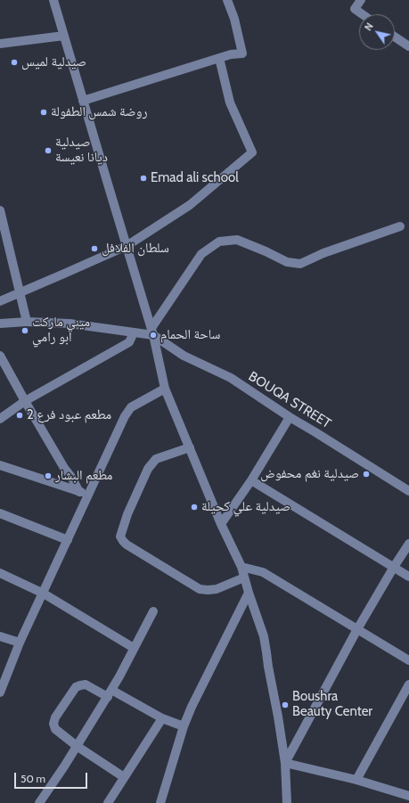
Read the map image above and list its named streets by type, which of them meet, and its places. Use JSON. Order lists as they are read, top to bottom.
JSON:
{
  "streets": {
    "street": ["BOUQA STREET"]
  },
  "places": [
    "صيدلية لميس",
    "روضة شمس الطفولة",
    "صيدلية ديانا نعيسة",
    "Emad ali school",
    "سلطان الفلافل",
    "ميني ماركت ابو رامي",
    "ساحة الحمام",
    "مطعم عبود فرع 2",
    "صيدلية نغم محفوض",
    "مطعم البشار",
    "صيدلية علي كحيلة",
    "Boushra Beauty Center"
  ],
  "scale_bar": "50 m",
  "north": "top left"
}
